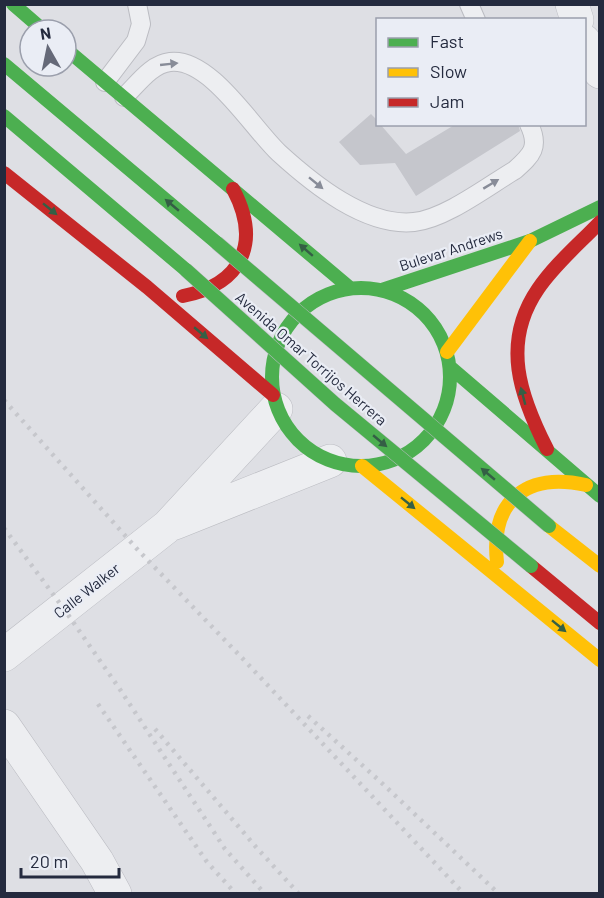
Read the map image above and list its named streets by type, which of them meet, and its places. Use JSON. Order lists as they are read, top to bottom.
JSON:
{
  "streets": {
    "main road": ["Bulevar Andrews", "Avenida Omar Torrijos Herrera"],
    "street": ["Calle Walker"]
  },
  "crossings": [
    ["Bulevar Andrews", "Calle Walker"]
  ],
  "legend": ["Fast", "Slow", "Jam"],
  "scale_bar": "20 m",
  "north": "top"
}
